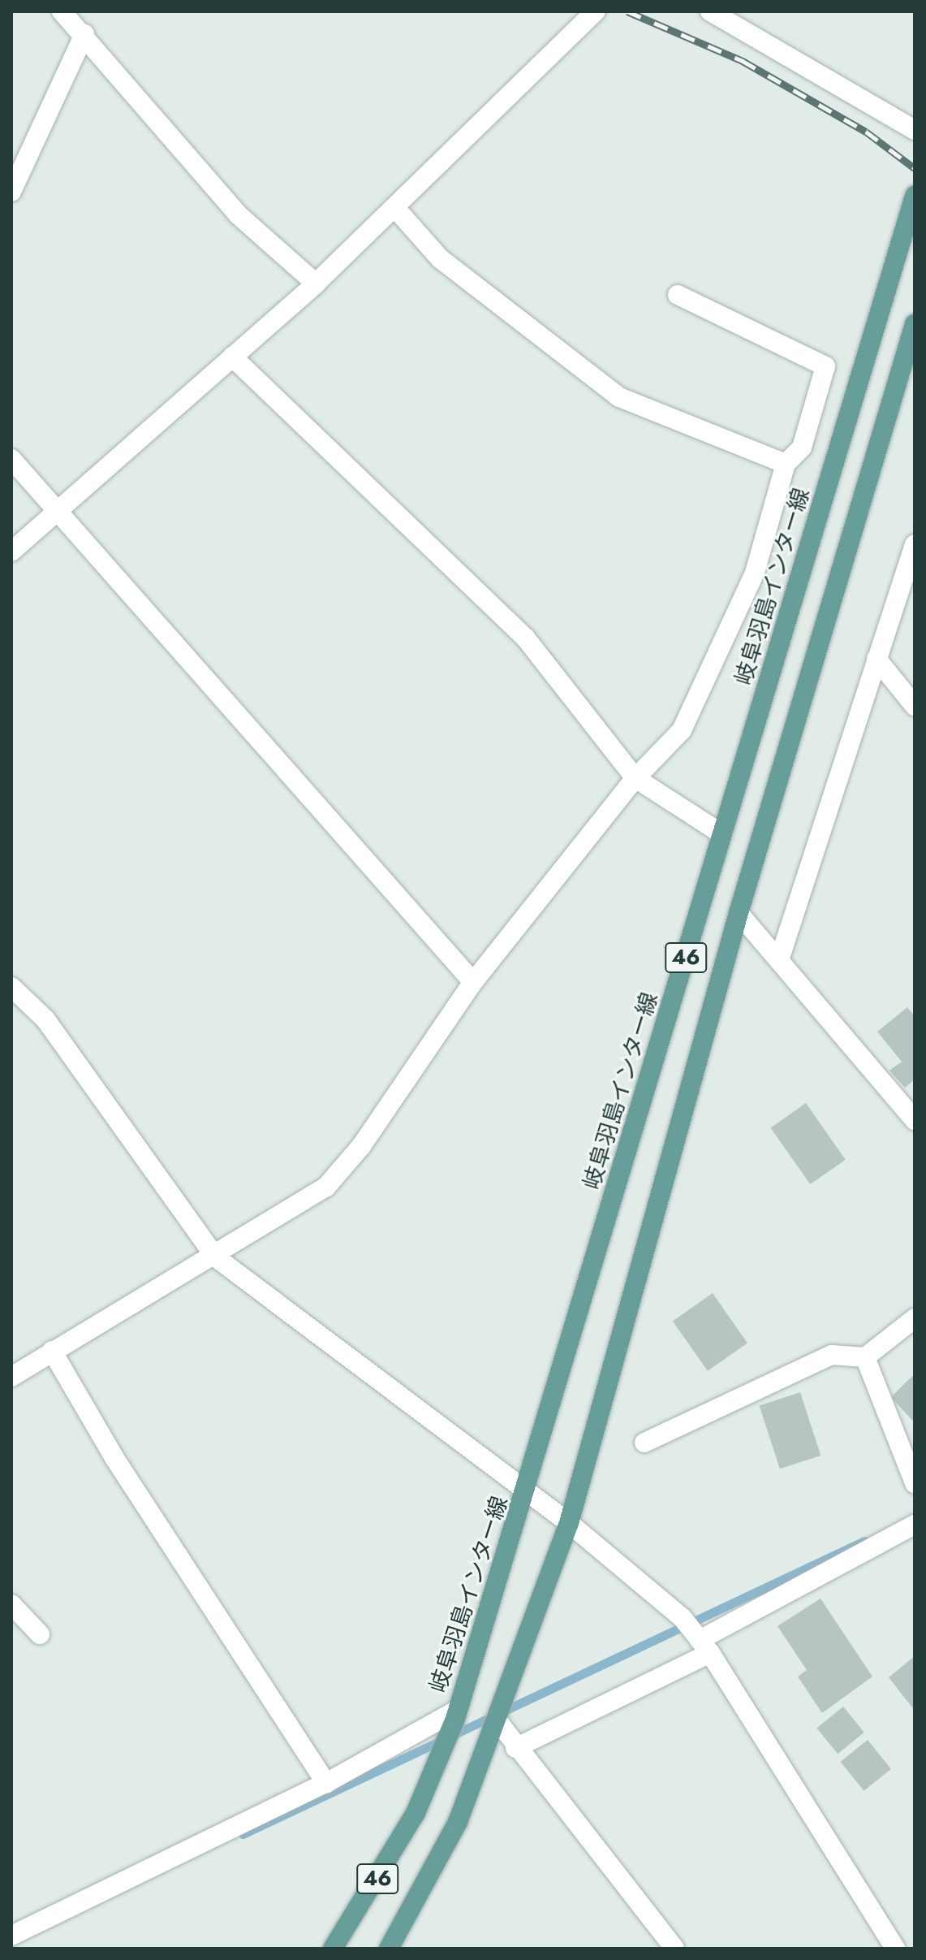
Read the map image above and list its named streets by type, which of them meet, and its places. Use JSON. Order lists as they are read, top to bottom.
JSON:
{
  "streets": {
    "main road": ["岐阜羽島インター線", "46"]
  }
}
